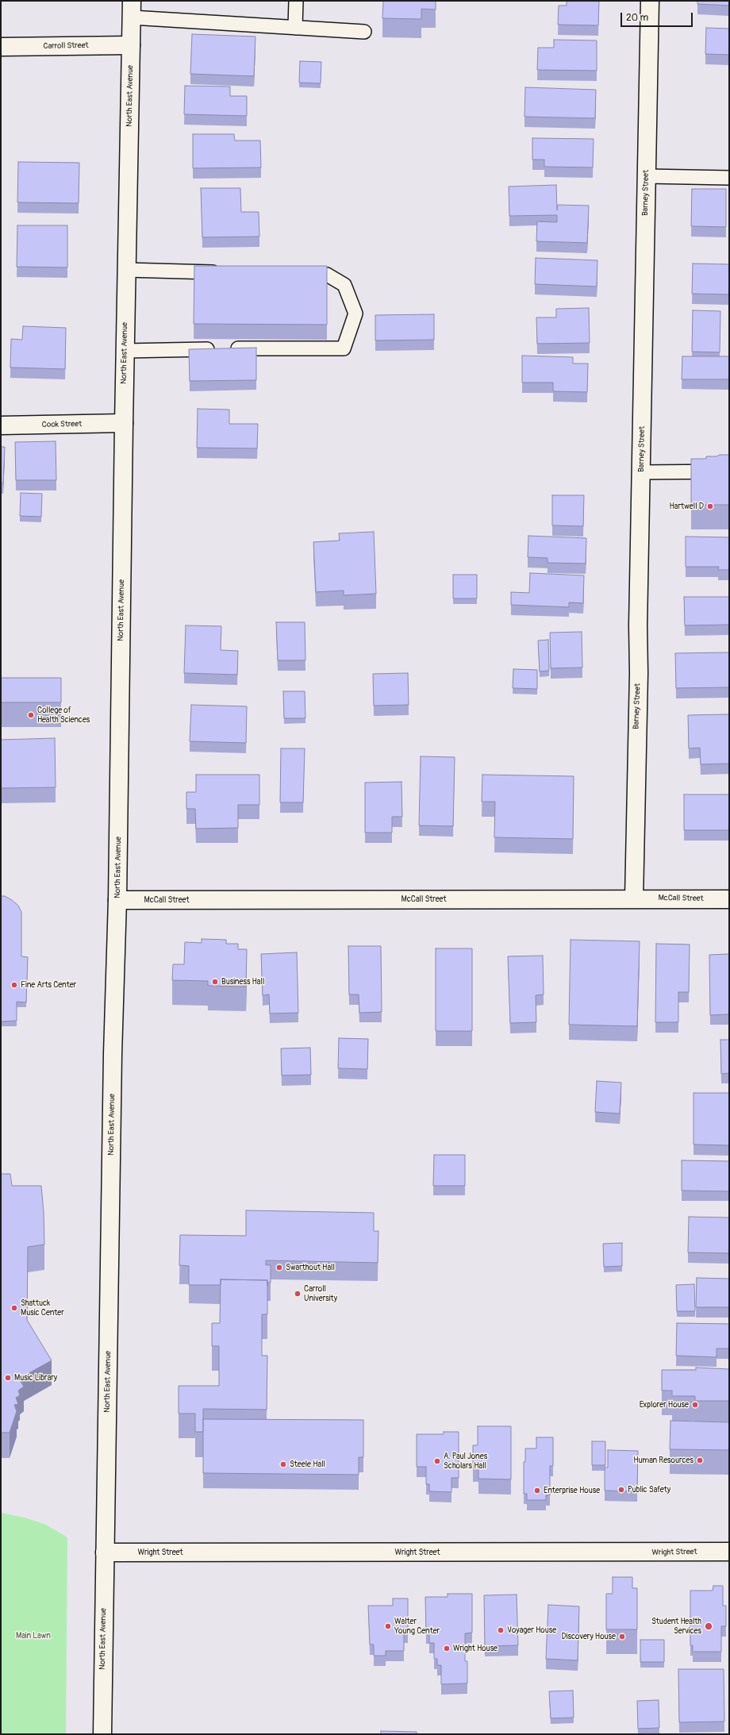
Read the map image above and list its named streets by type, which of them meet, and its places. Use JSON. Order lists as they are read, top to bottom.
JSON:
{
  "streets": {
    "street": [
      "Carroll Street",
      "North East Avenue",
      "Barney Street",
      "Cook Street",
      "McCall Street",
      "Wright Street"
    ]
  },
  "crossings": [
    ["Carroll Street", "North East Avenue"],
    ["North East Avenue", "Cook Street"],
    ["North East Avenue", "McCall Street"],
    ["North East Avenue", "Wright Street"],
    ["Barney Street", "McCall Street"]
  ],
  "parks": ["Main Lawn"],
  "places": [
    "Hartwell D",
    "College of Health Sciences",
    "Business Hall",
    "Fine Arts Center",
    "Swarthout Hall",
    "Carroll University",
    "Shattuck Music Center",
    "Music Library",
    "Explorer House",
    "Human Resources",
    "A. Paul Jones Scholars Hall",
    "Steele Hall",
    "Public Safety",
    "Enterprise House",
    "Walter Young Center",
    "Student Health Services",
    "Voyager House",
    "Discovery House",
    "Wright House"
  ],
  "scale_bar": "20 m"
}
